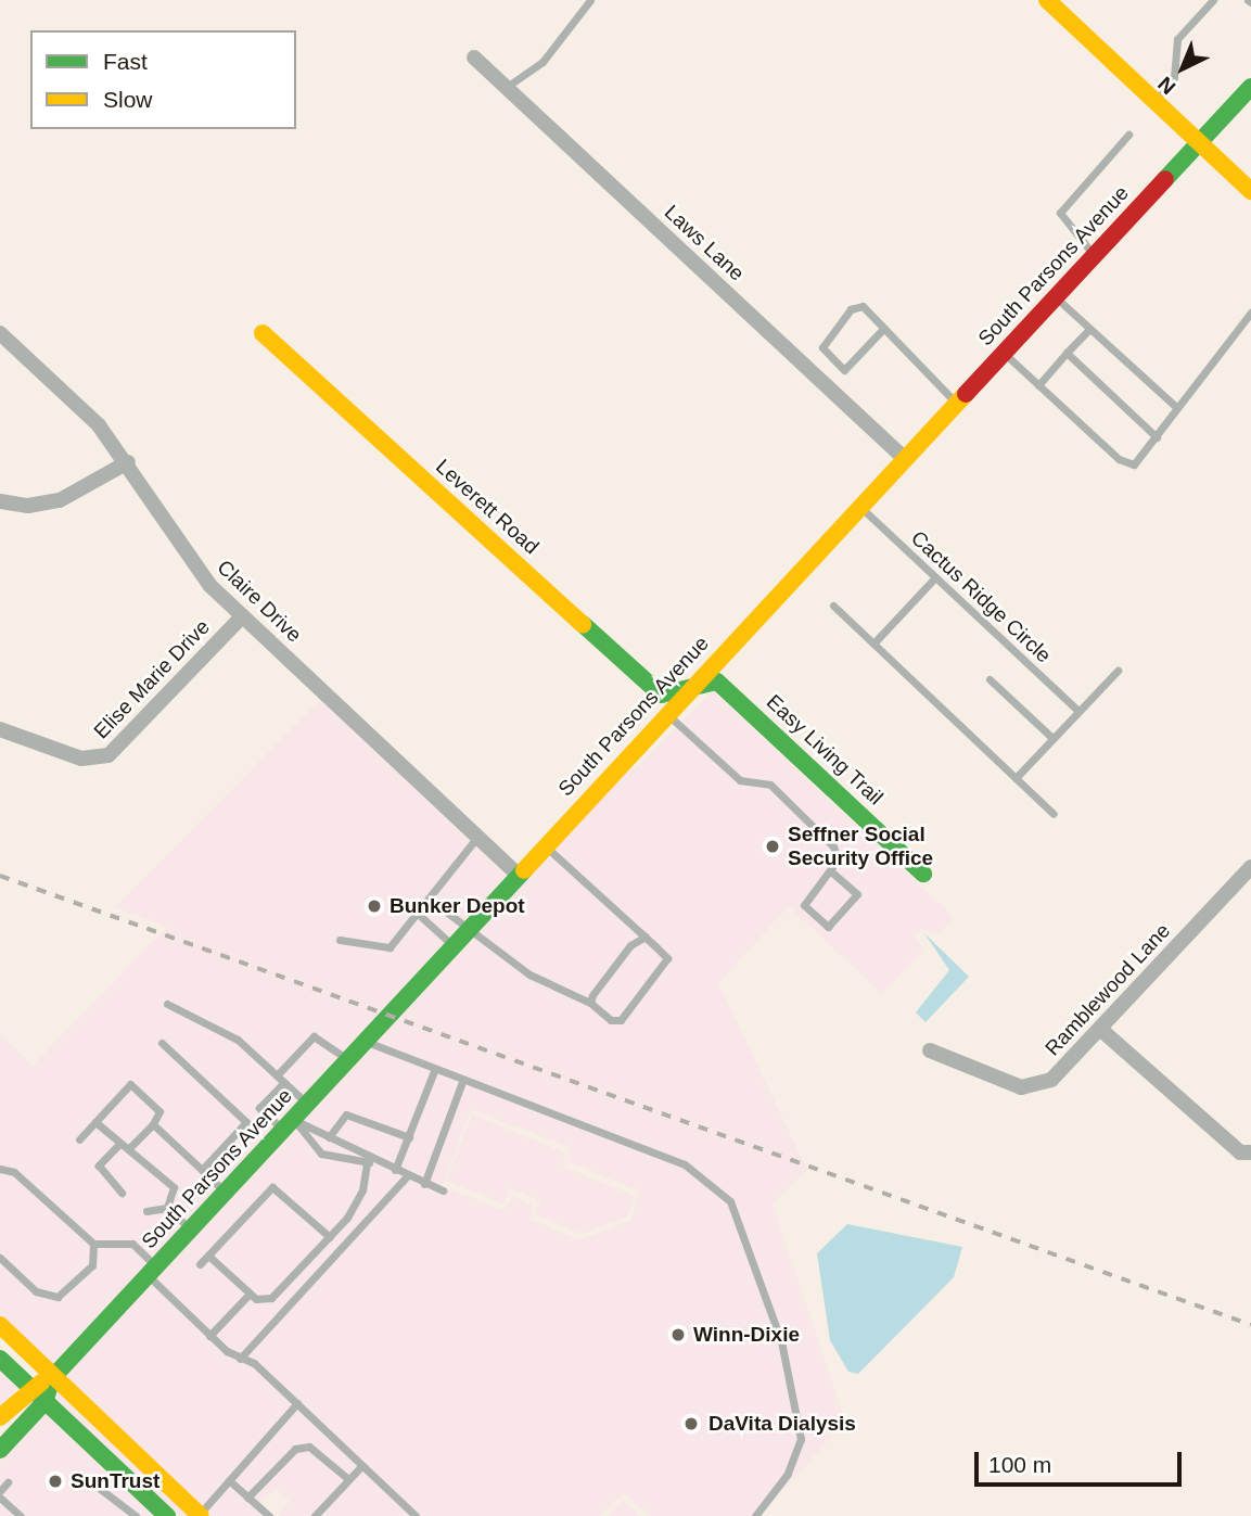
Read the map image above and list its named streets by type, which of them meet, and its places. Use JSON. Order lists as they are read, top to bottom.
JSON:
{
  "streets": {
    "main road": ["South Parsons Avenue", "Leverett Road", "Easy Living Trail"],
    "street": [
      "Laws Lane",
      "Claire Drive",
      "Elise Marie Drive",
      "Ramblewood Lane"
    ],
    "lane": ["Cactus Ridge Circle"]
  },
  "crossings": [
    ["Laws Lane", "South Parsons Avenue"],
    ["South Parsons Avenue", "Leverett Road"],
    ["South Parsons Avenue", "Cactus Ridge Circle"],
    ["South Parsons Avenue", "Claire Drive"],
    ["South Parsons Avenue", "Easy Living Trail"],
    ["Leverett Road", "Easy Living Trail"],
    ["Claire Drive", "Elise Marie Drive"]
  ],
  "places": [
    "Seffner Social Security Office",
    "Bunker Depot",
    "Winn-Dixie",
    "DaVita Dialysis",
    "SunTrust"
  ],
  "legend": ["Fast", "Slow"],
  "scale_bar": "100 m",
  "north": "bottom left"
}
